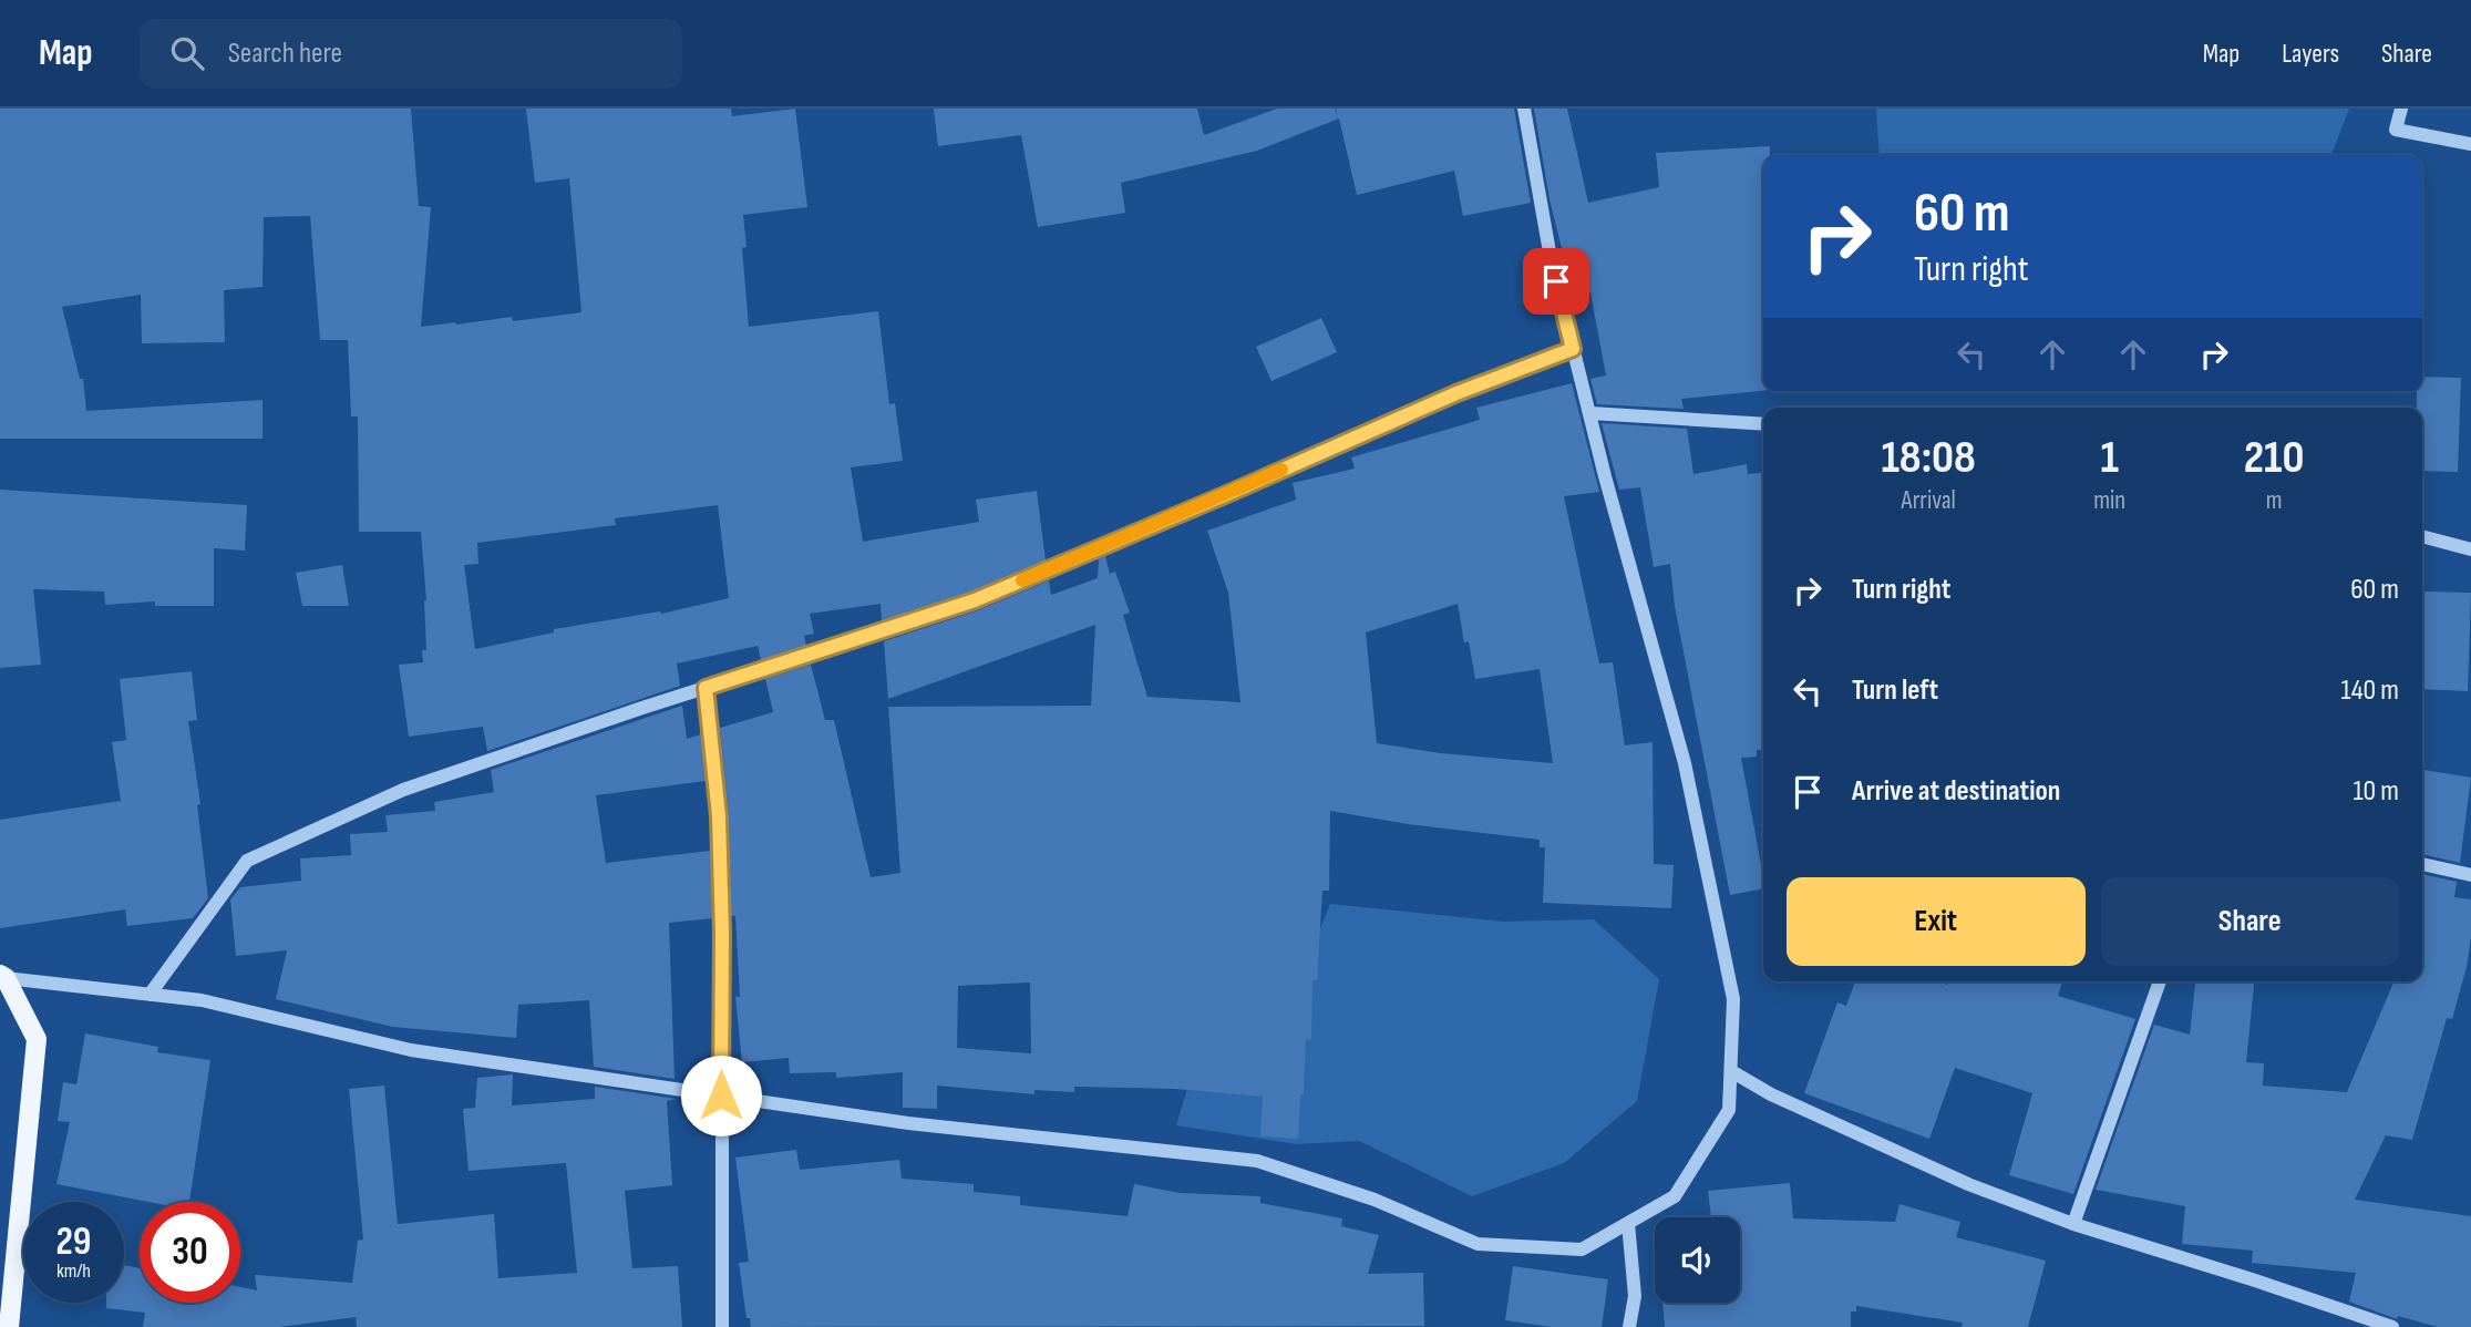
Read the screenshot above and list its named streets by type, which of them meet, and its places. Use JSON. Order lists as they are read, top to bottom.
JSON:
{
  "page": {
    "header": "Map",
    "search": "Search here",
    "nav": ["Map", "Layers", "Share"],
    "turn": ["60 m", "Turn right"],
    "eta": [
      "18:08",
      "Arrival",
      "1",
      "min",
      "210",
      "m"
    ],
    "list": [
      {
        "name": "Turn right",
        "value": "60 m"
      },
      {
        "name": "Turn left",
        "value": "140 m"
      },
      {
        "name": "Arrive at destination",
        "value": "10 m"
      }
    ],
    "buttons": ["Exit", "Share"],
    "speed": "29 km/h",
    "limit": "30"
  }
}
